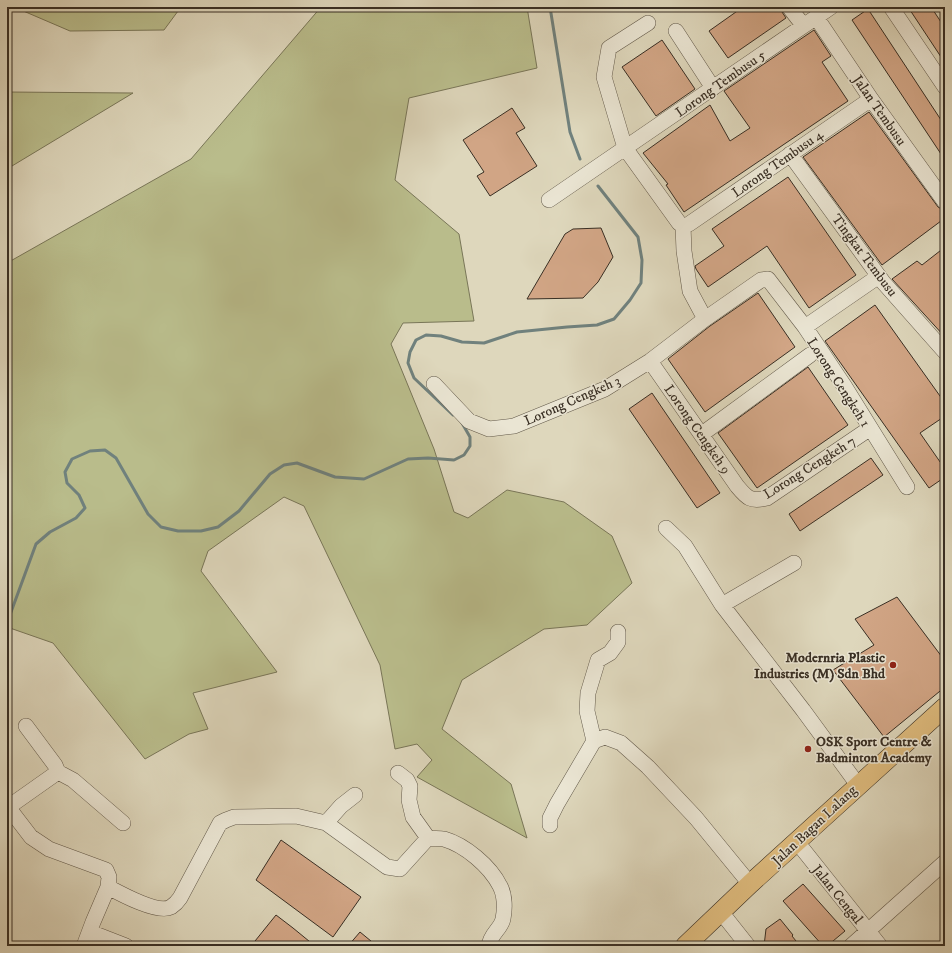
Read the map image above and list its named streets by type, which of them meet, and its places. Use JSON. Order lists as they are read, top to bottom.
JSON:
{
  "streets": {
    "main road": ["Jalan Bagan Lalang"],
    "street": [
      "Lorong Tembusu 5",
      "Jalan Tembusu",
      "Lorong Tembusu 4",
      "Tingkat Tembusu",
      "Lorong Cengkeh 1",
      "Lorong Cengkeh 3",
      "Lorong Cengkeh 9",
      "Lorong Cengkeh 7",
      "Jalan Cengal"
    ]
  },
  "crossings": [
    ["Lorong Tembusu 5", "Jalan Tembusu"],
    ["Jalan Tembusu", "Lorong Tembusu 4"],
    ["Lorong Tembusu 4", "Tingkat Tembusu"],
    ["Lorong Cengkeh 1", "Lorong Cengkeh 3"],
    ["Lorong Cengkeh 1", "Lorong Cengkeh 7"],
    ["Lorong Cengkeh 3", "Lorong Cengkeh 9"],
    ["Lorong Cengkeh 9", "Lorong Cengkeh 7"],
    ["Jalan Bagan Lalang", "Jalan Cengal"]
  ],
  "places": ["Modernria Plastic Industries (M) Sdn Bhd", "OSK Sport Centre & Badminton Academy"]
}
